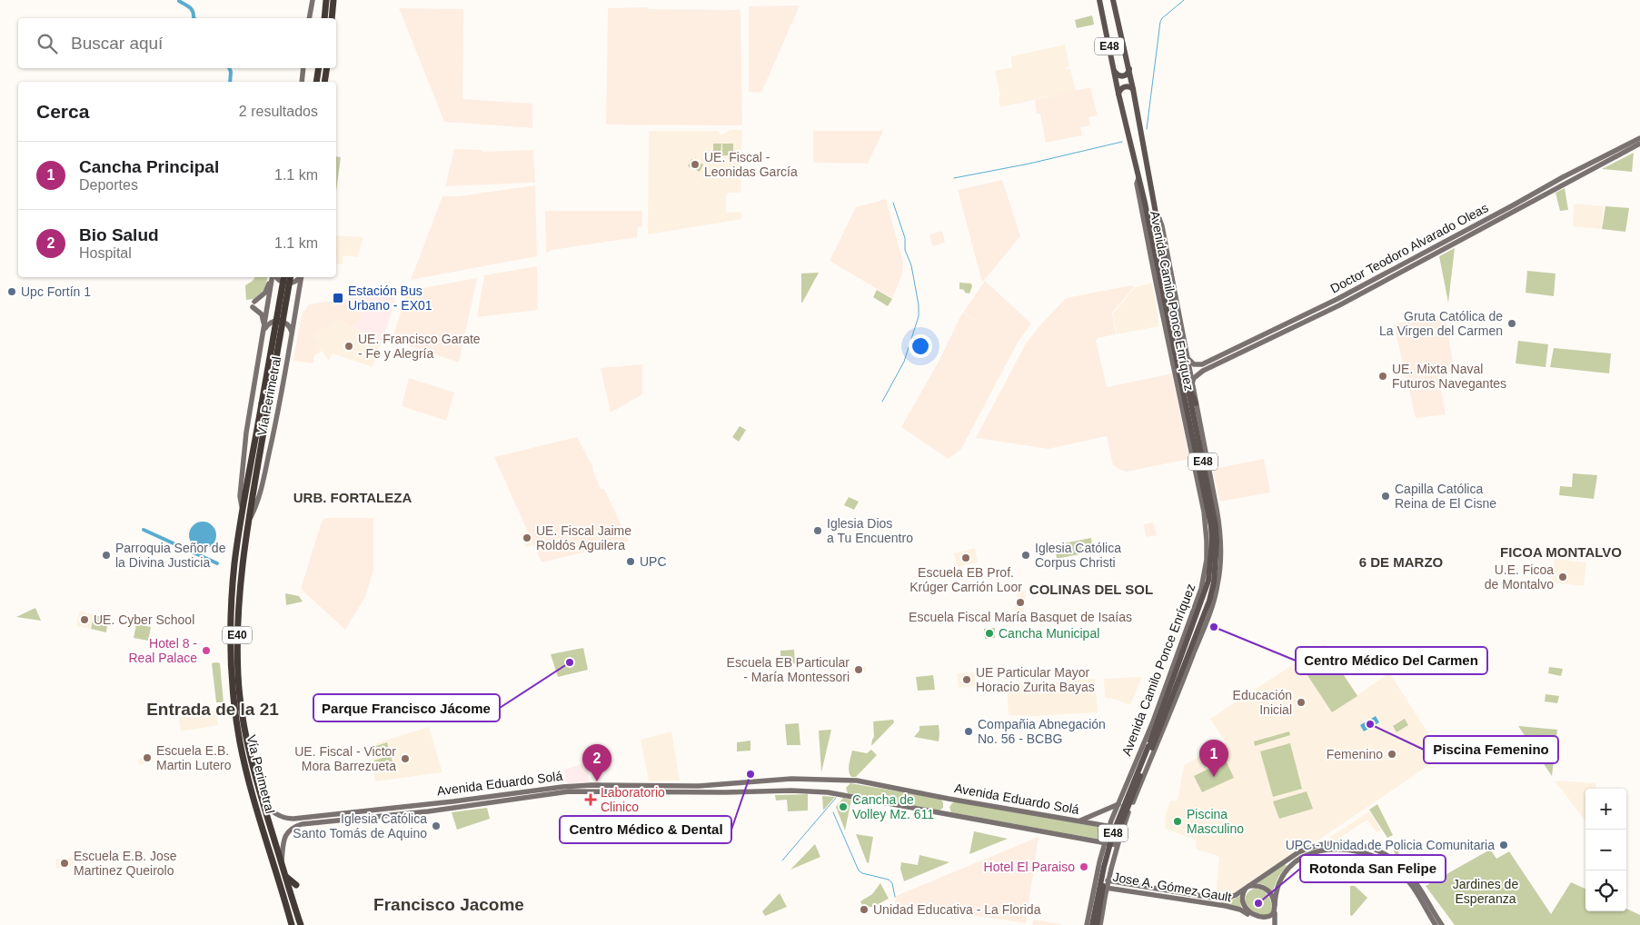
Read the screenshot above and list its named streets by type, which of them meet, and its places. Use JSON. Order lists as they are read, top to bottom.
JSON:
{
  "streets": {
    "highway": ["Vía Perimetral", "E40"],
    "main road": [
      "E48",
      "Doctor Teodoro Alvarado Oleas",
      "Avenida Camilo Ponce Enríquez",
      "Avenida Eduardo Solá",
      "Jose A. Gómez Gault"
    ]
  },
  "crossings": [
    ["Doctor Teodoro Alvarado Oleas", "Avenida Camilo Ponce Enríquez"],
    ["Avenida Camilo Ponce Enríquez", "Avenida Eduardo Solá"],
    ["Avenida Camilo Ponce Enríquez", "Jose A. Gómez Gault"],
    ["Vía Perimetral", "Avenida Eduardo Solá"]
  ],
  "districts": [
    "URB. FORTALEZA",
    "FICOA MONTALVO",
    "6 DE MARZO",
    "COLINAS DEL SOL",
    "Entrada de la 21",
    "Francisco Jacome"
  ],
  "parks": ["Jardines de Esperanza"],
  "places": {
    "other": [
      "UE. Fiscal - Leonidas García",
      "Upc Fortín 1",
      "Gruta Católica de La Virgen del Carmen",
      "UE. Francisco Garate - Fe y Alegría",
      "UE. Mixta Naval Futuros Navegantes",
      "Capilla Católica Reina de El Cisne",
      "Iglesia Dios a Tu Encuentro",
      "UE. Fiscal Jaime Roldós Aguilera",
      "Parroquia Señor de la Divina Justicia",
      "Iglesia Católica Corpus Christi",
      "Escuela EB Prof. Krúger Carrión Loor",
      "UPC",
      "U.E. Ficoa de Montalvo",
      "Escuela Fiscal María Basquet de Isaías",
      "UE. Cyber School",
      "Centro Médico Del Carmen",
      "Cancha Municipal",
      "Hotel 8 - Real Palace",
      "Parque Francisco Jácome",
      "Escuela EB Particular - María Montessori",
      "UE Particular Mayor Horacio Zurita Bayas",
      "Educación Inicial",
      "Piscina Femenino",
      "Compañia Abnegación No. 56 - BCBG",
      "Femenino",
      "Escuela E.B. Martin Lutero",
      "UE. Fiscal - Victor Mora Barrezueta",
      "Centro Médico & Dental",
      "Cancha de Volley Mz. 611",
      "Piscina Masculino",
      "Iglesia Católica Santo Tomás de Aquino",
      "UPC - Unidad de Policia Comunitaria",
      "Escuela E.B. Jose Martinez Queirolo",
      "Hotel El Paraiso",
      "Rotonda San Felipe",
      "Unidad Educativa - La Florida"
    ],
    "transit": ["Estación Bus Urbano - EX01"],
    "health": ["Laboratorio Clinico"]
  },
  "page": {
    "search": "Buscar aquí",
    "heading": ["Cerca", "2 resultados"],
    "list": [
      {
        "mark": "1",
        "name": "Cancha Principal",
        "note": "Deportes",
        "value": "1.1 km"
      },
      {
        "mark": "2",
        "name": "Bio Salud",
        "note": "Hospital",
        "value": "1.1 km"
      }
    ],
    "pins": ["1", "2"],
    "map_buttons": ["+", "−"]
  }
}
